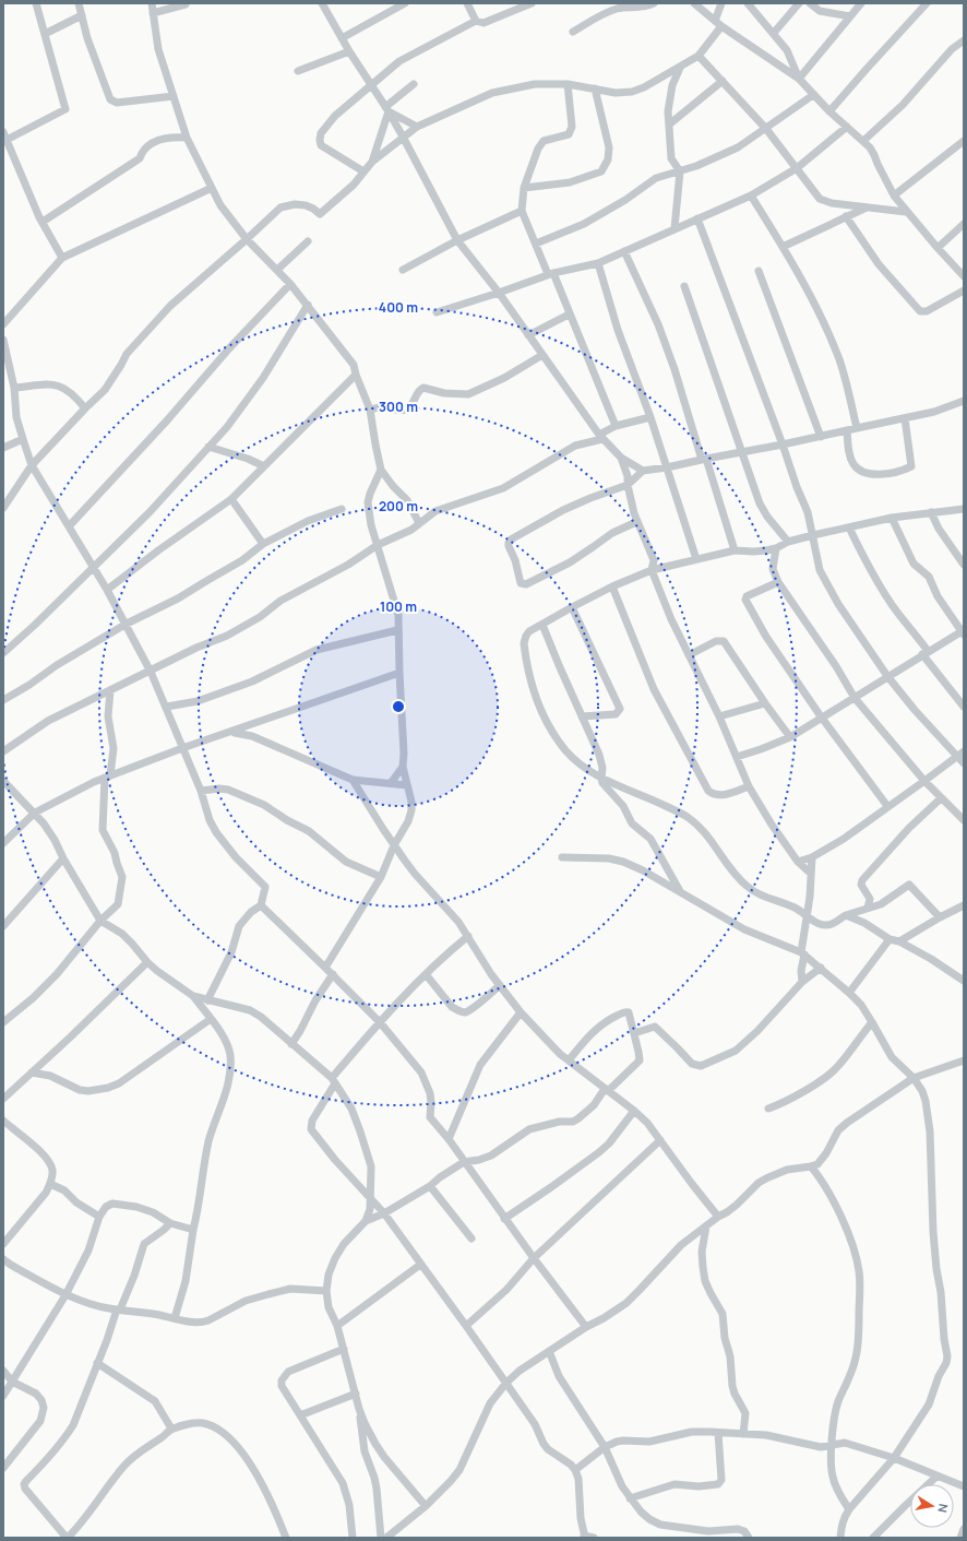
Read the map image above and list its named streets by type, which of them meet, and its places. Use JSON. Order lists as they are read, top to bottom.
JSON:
{
  "north": "right",
  "rings": [
    "400 m",
    "300 m",
    "200 m",
    "100 m"
  ]
}
